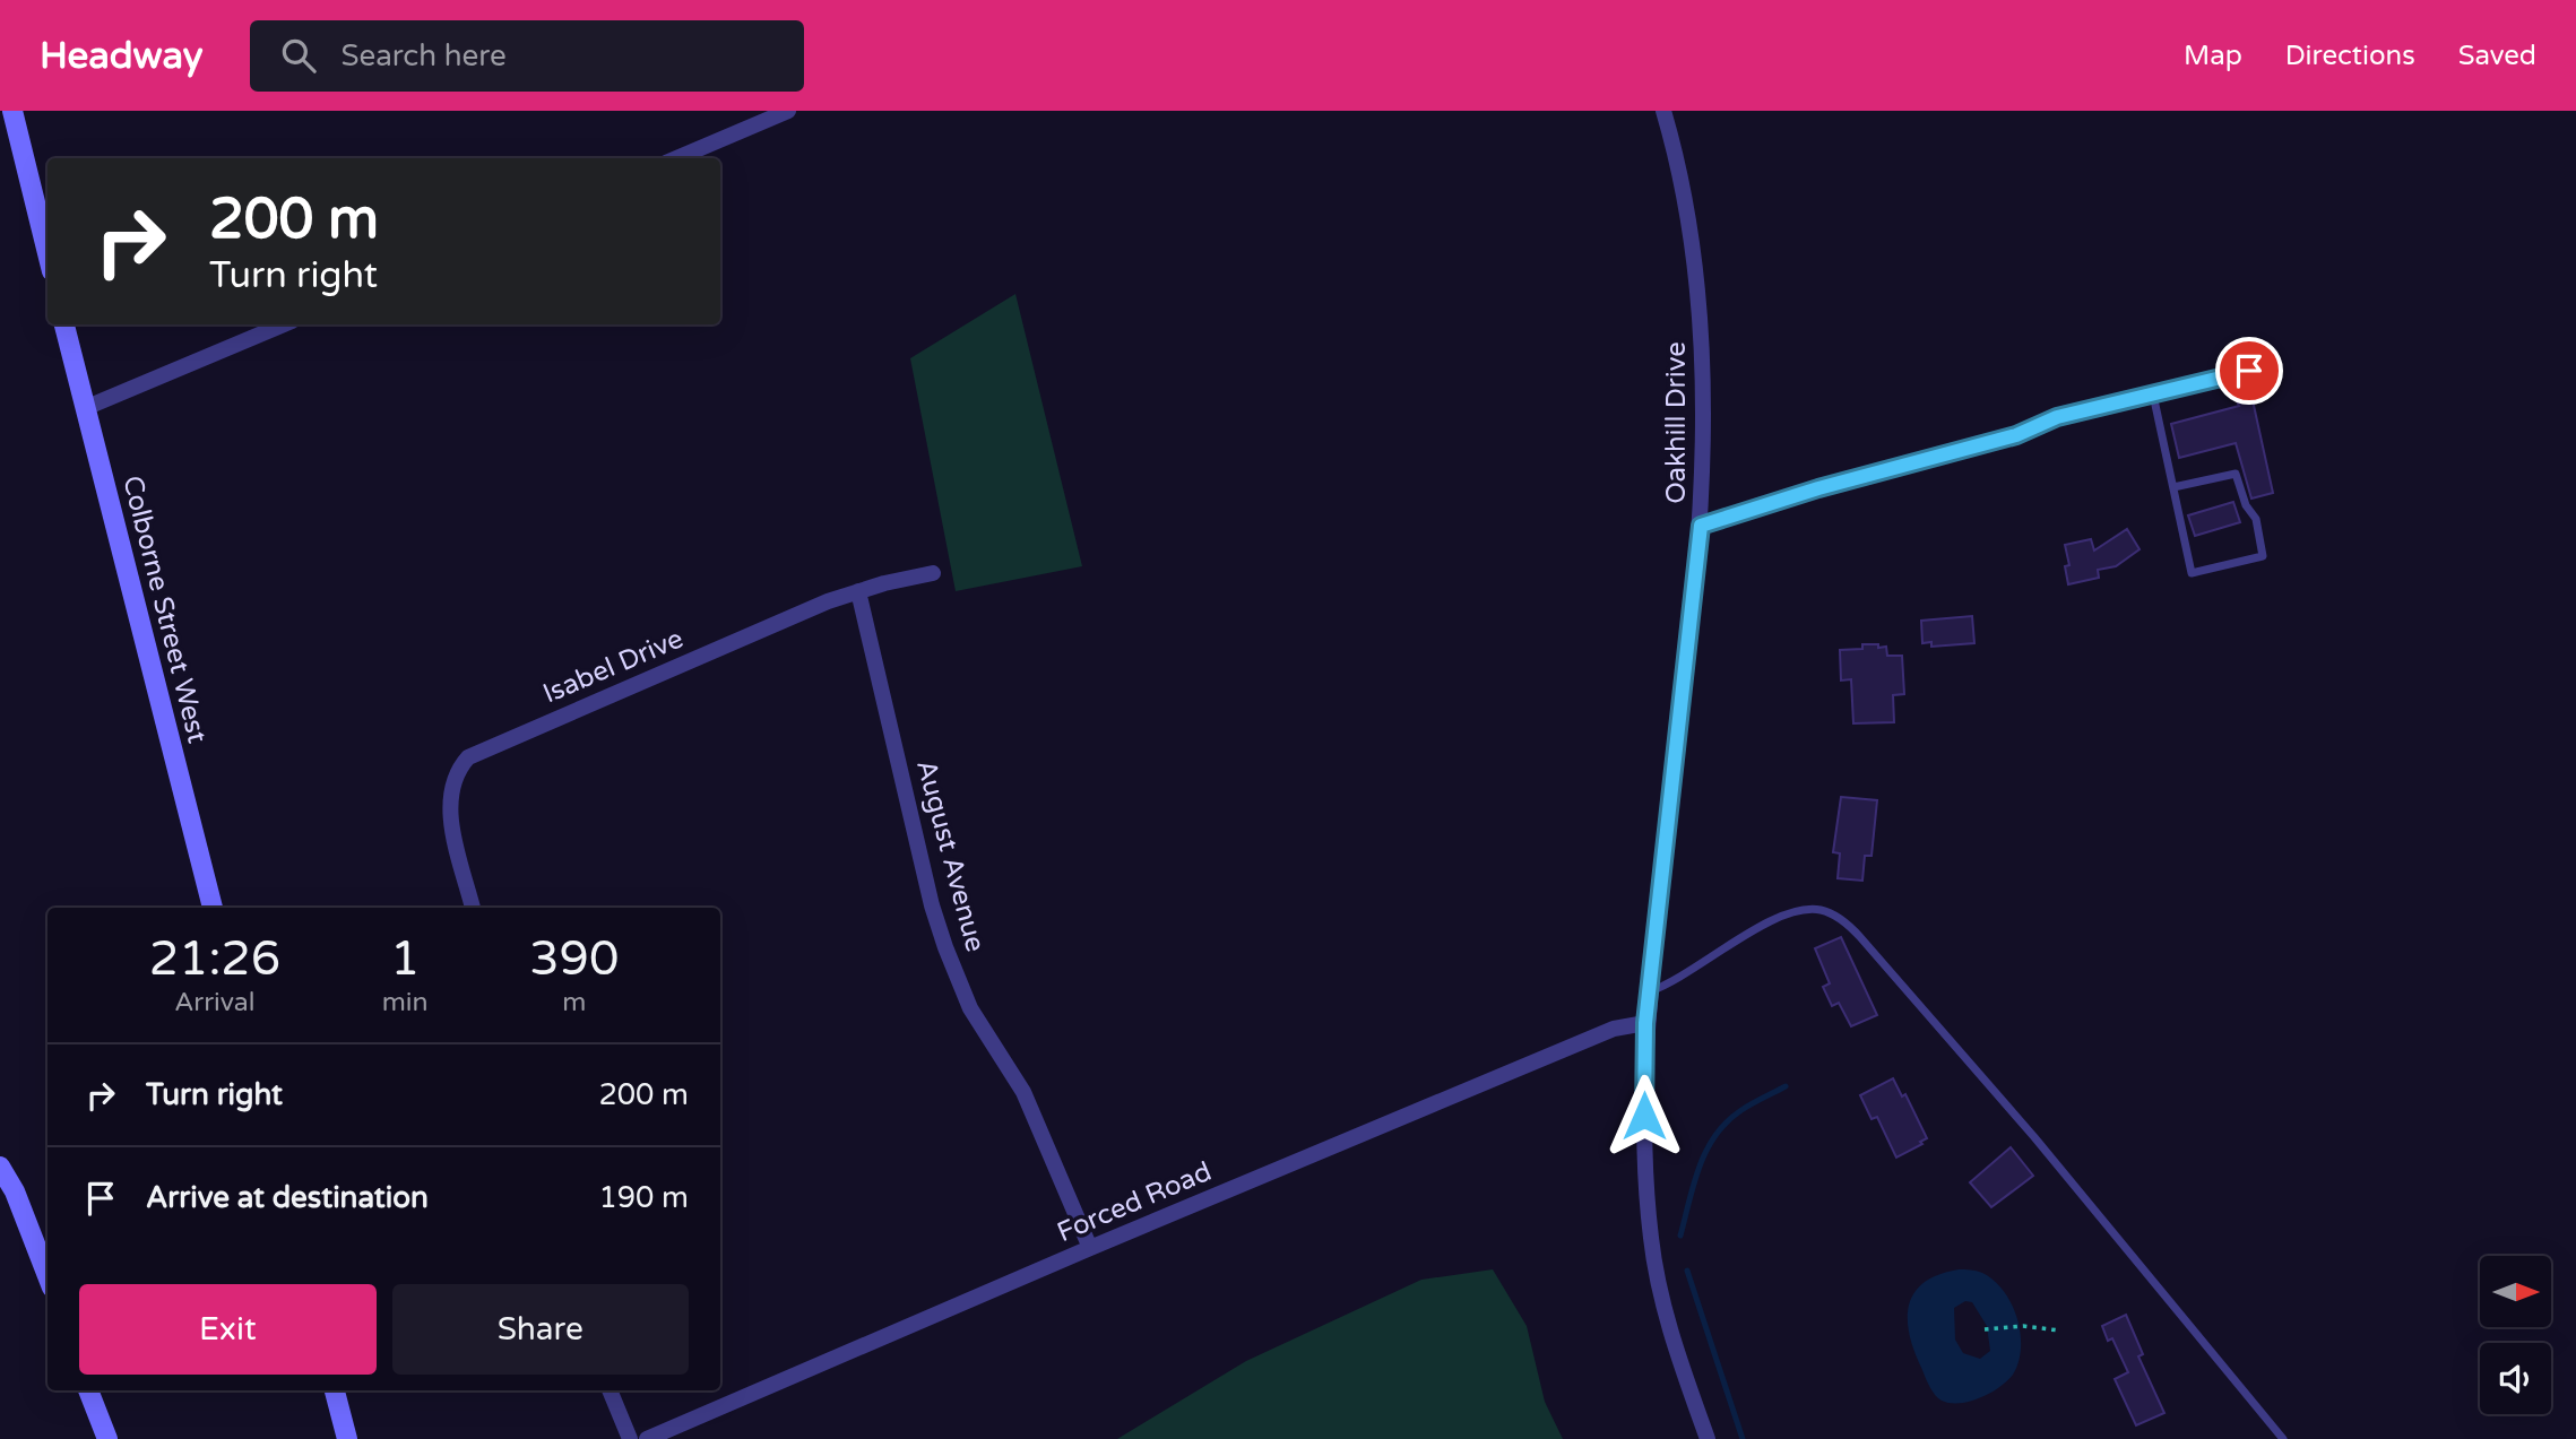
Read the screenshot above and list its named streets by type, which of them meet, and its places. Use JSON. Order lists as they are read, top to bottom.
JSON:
{
  "streets": {
    "main road": ["Colborne Street West"],
    "street": [
      "Oakhill Drive",
      "Isabel Drive",
      "August Avenue",
      "Forced Road"
    ]
  },
  "crossings": [
    ["Oakhill Drive", "Forced Road"],
    ["Isabel Drive", "August Avenue"],
    ["August Avenue", "Forced Road"]
  ],
  "north": "right",
  "page": {
    "header": "Headway",
    "search": "Search here",
    "nav": ["Map", "Directions", "Saved"],
    "turn": ["200 m", "Turn right"],
    "eta": [
      "21:26",
      "Arrival",
      "1",
      "min",
      "390",
      "m"
    ],
    "list": [
      {
        "name": "Turn right",
        "value": "200 m"
      },
      {
        "name": "Arrive at destination",
        "value": "190 m"
      }
    ],
    "buttons": ["Exit", "Share"]
  }
}
